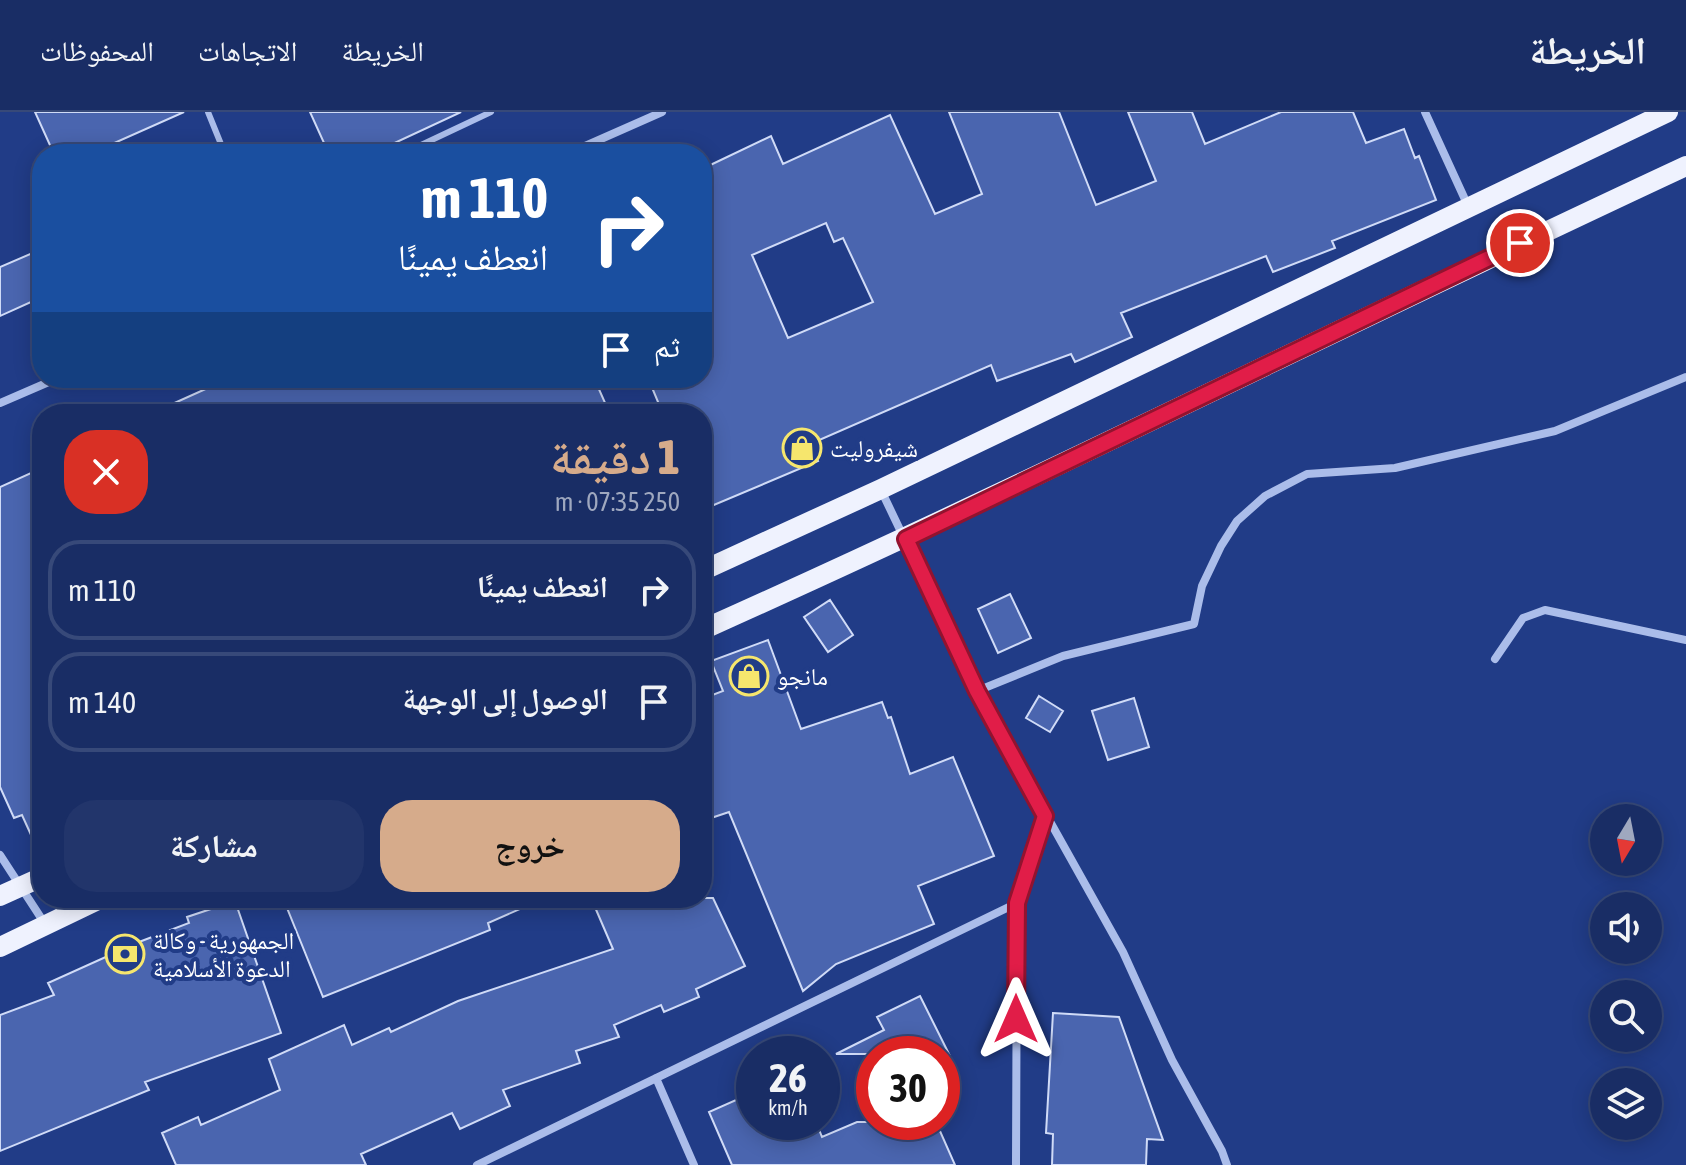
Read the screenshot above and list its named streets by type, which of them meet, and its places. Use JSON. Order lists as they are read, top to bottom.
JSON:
{
  "places": {
    "shop": ["شيفروليت", "مانجو"],
    "bank": ["الجمهورية - وكالة الدعوة الأسلامية"]
  },
  "north": "bottom",
  "page": {
    "header": "الخريطة",
    "nav": ["الخريطة", "الاتجاهات", "المحفوظات"],
    "turn": ["110 m", "انعطف يمينًا"],
    "then": "ثم",
    "heading": ["1 دقيقة", "250 m · 07:35"],
    "list": [
      {
        "name": "انعطف يمينًا",
        "value": "110 m"
      },
      {
        "name": "الوصول إلى الوجهة",
        "value": "140 m"
      }
    ],
    "buttons": ["خروج", "مشاركة"],
    "speed": "26 km/h",
    "limit": "30"
  }
}
